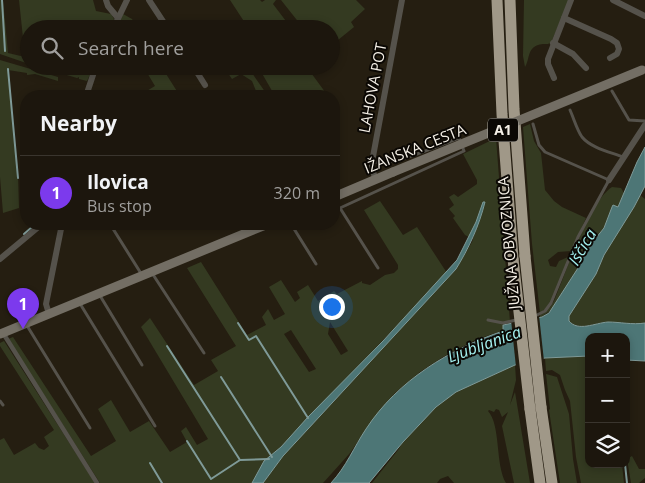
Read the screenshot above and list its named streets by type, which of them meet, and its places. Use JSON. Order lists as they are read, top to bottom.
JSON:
{
  "streets": {
    "highway": ["A1", "JUŽNA OBVOZNICA"],
    "main road": ["IŽANSKA CESTA"],
    "street": ["LAHOVA POT"]
  },
  "crossings": [
    ["LAHOVA POT", "IŽANSKA CESTA"]
  ],
  "water": ["Iščica", "Ljubljanica"],
  "page": {
    "search": "Search here",
    "heading": "Nearby",
    "list": [
      {
        "mark": "1",
        "name": "Ilovica",
        "note": "Bus stop",
        "value": "320 m"
      }
    ],
    "pins": "1",
    "map_buttons": ["+", "−"]
  }
}
